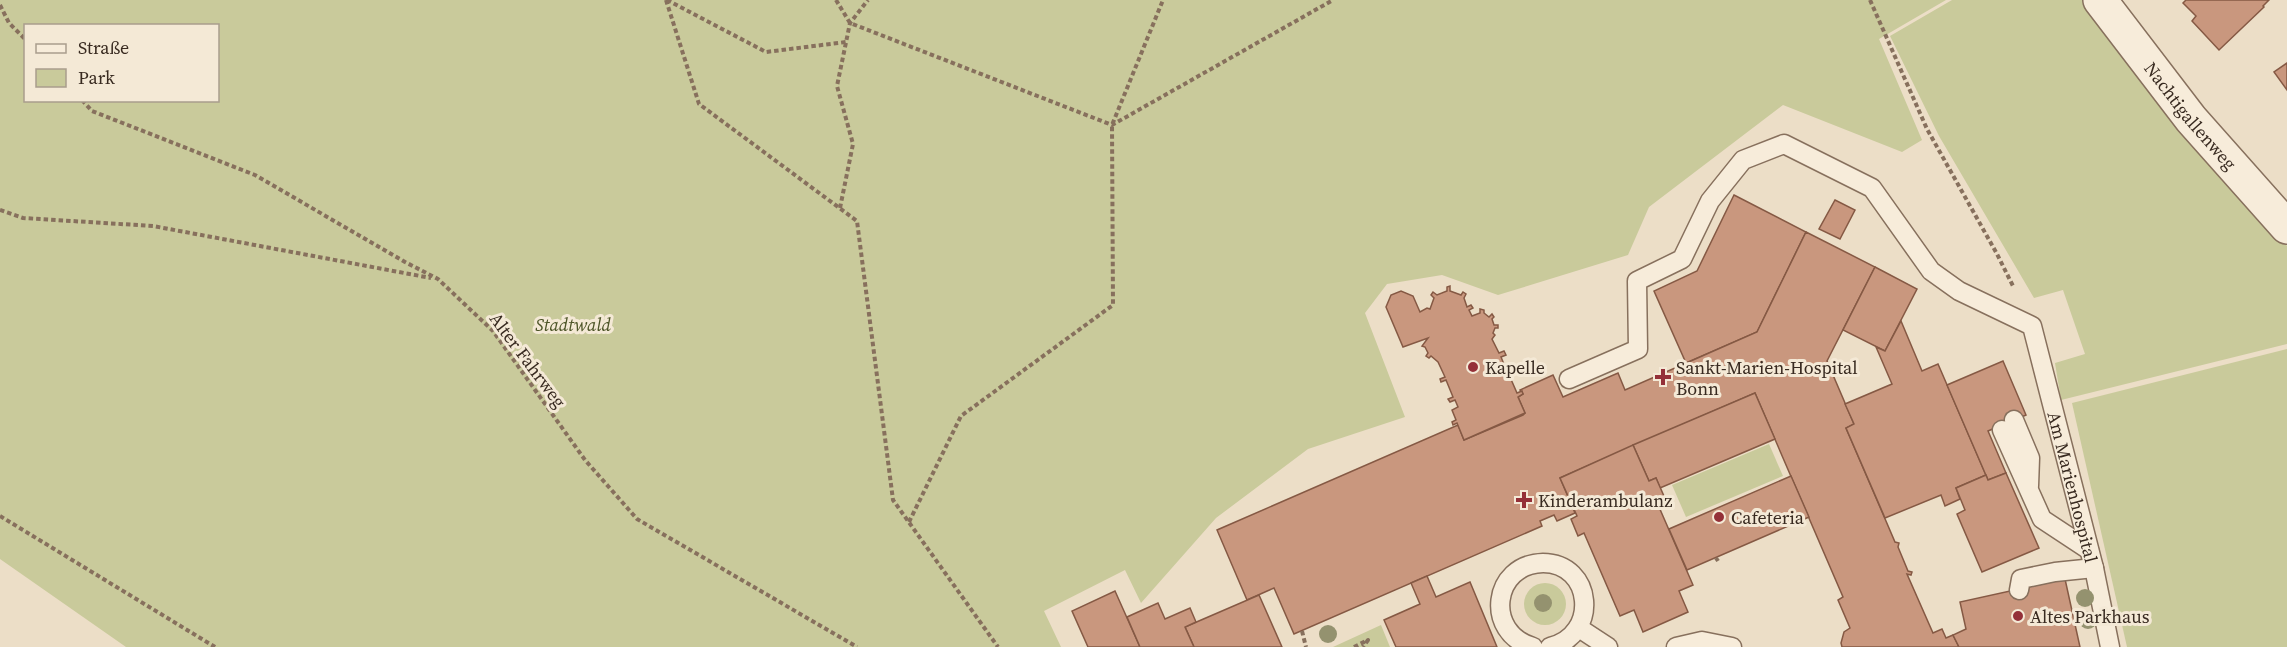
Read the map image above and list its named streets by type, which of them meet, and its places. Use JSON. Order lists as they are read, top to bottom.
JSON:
{
  "streets": {
    "street": ["Nachtigallenweg"],
    "lane": ["Am Marienhospital"],
    "path": ["Alter Fahrweg"]
  },
  "parks": ["Stadtwald"],
  "places": {
    "other": ["Kapelle", "Cafeteria", "Altes Parkhaus"],
    "health": ["Sankt-Marien-Hospital Bonn", "Kinderambulanz"]
  },
  "legend": ["Straße", "Park"]
}
